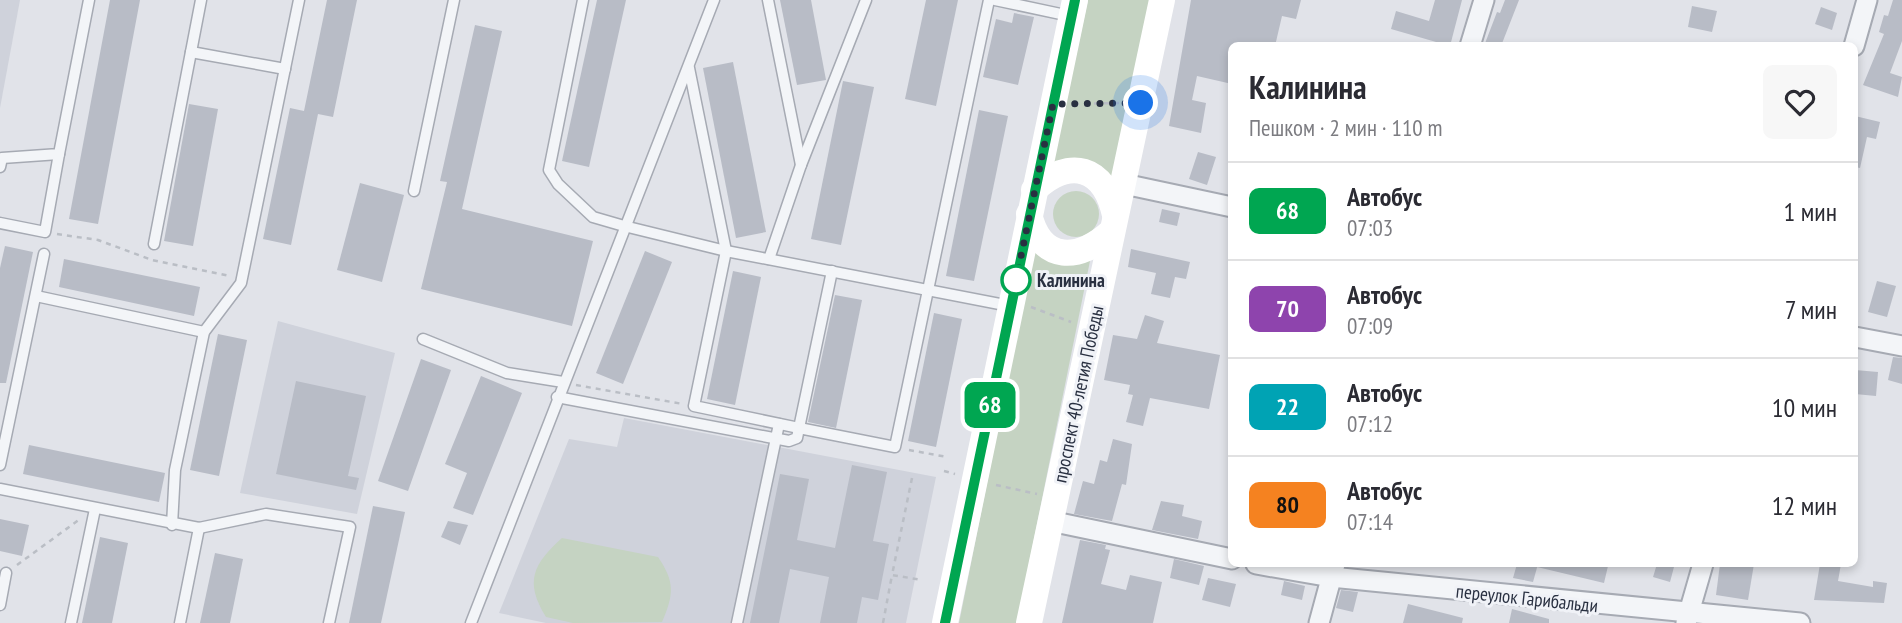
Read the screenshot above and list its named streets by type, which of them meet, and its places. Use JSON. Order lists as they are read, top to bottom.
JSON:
{
  "streets": {
    "main road": ["проспект 40-летия Победы"],
    "street": ["переулок Гарибальди"]
  },
  "places": ["Калинина"],
  "lines": ["bus line 68"],
  "page": {
    "on_map": "68",
    "heading": ["Калинина", "Пешком · 2 мин · 110 m"],
    "list": [
      {
        "mark": "68",
        "name": "Автобус",
        "note": "07:03",
        "value": "1 мин"
      },
      {
        "mark": "70",
        "name": "Автобус",
        "note": "07:09",
        "value": "7 мин"
      },
      {
        "mark": "22",
        "name": "Автобус",
        "note": "07:12",
        "value": "10 мин"
      },
      {
        "mark": "80",
        "name": "Автобус",
        "note": "07:14",
        "value": "12 мин"
      }
    ]
  }
}
